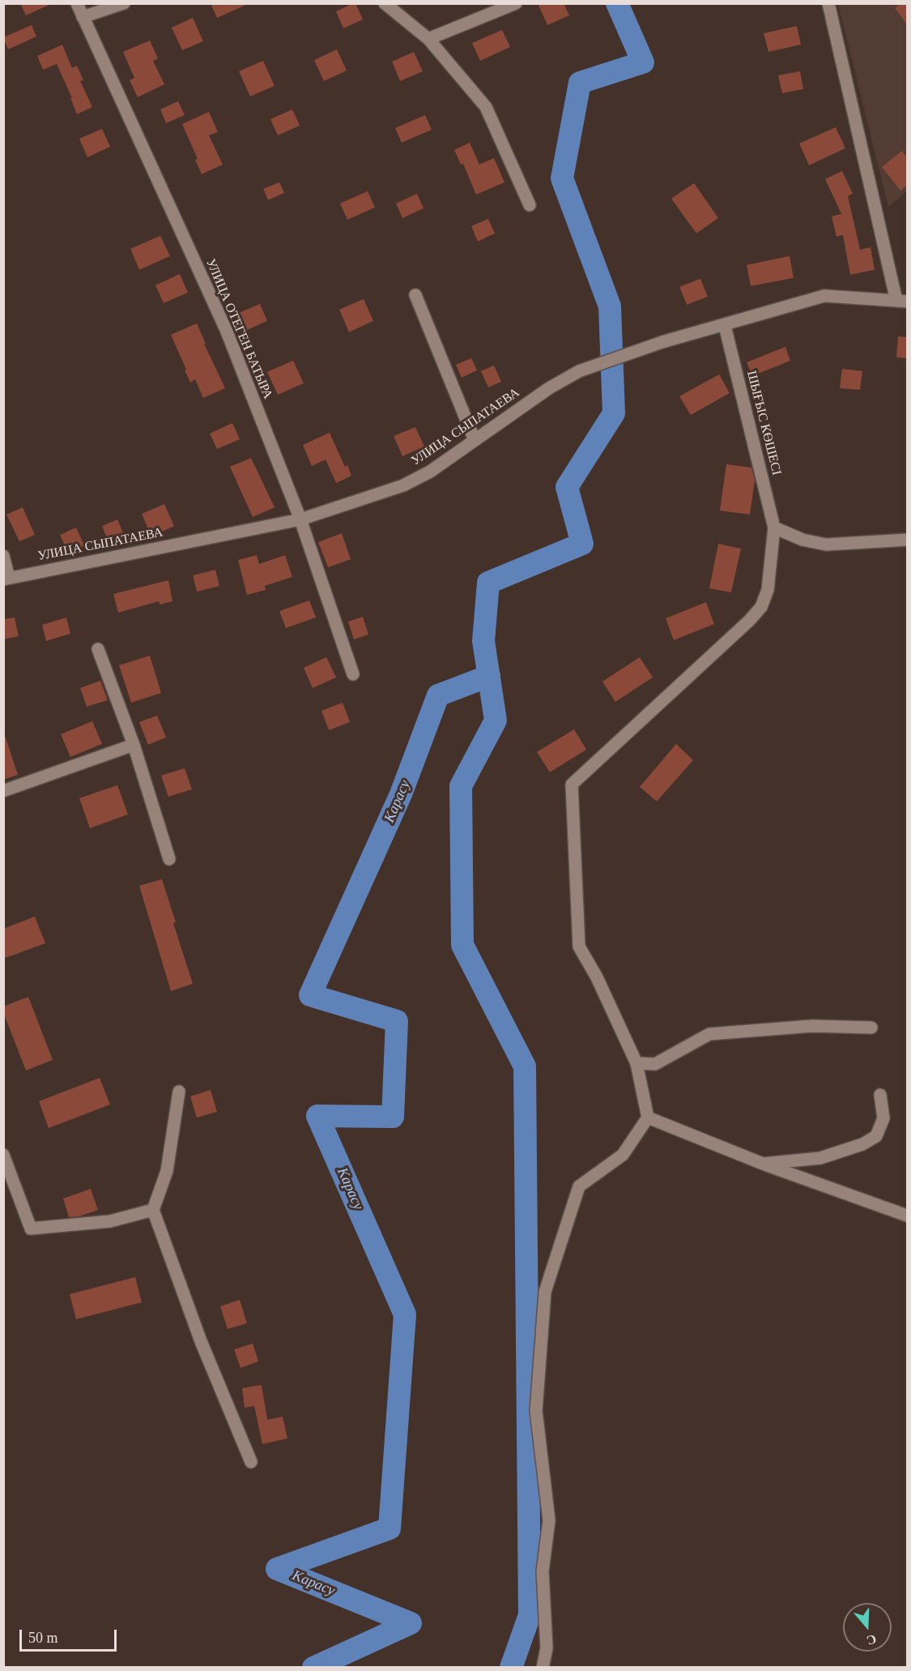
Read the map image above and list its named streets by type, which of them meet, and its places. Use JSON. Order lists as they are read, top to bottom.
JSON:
{
  "streets": {
    "street": ["УЛИЦА ОТЕГЕН БАТЫРА", "ШЫҒЫС КӨШЕСІ", "УЛИЦА СЫПАТАЕВА"]
  },
  "crossings": [
    ["УЛИЦА ОТЕГЕН БАТЫРА", "УЛИЦА СЫПАТАЕВА"],
    ["ШЫҒЫС КӨШЕСІ", "УЛИЦА СЫПАТАЕВА"]
  ],
  "water": ["Карасу"],
  "scale_bar": "50 m",
  "north": "bottom"
}
